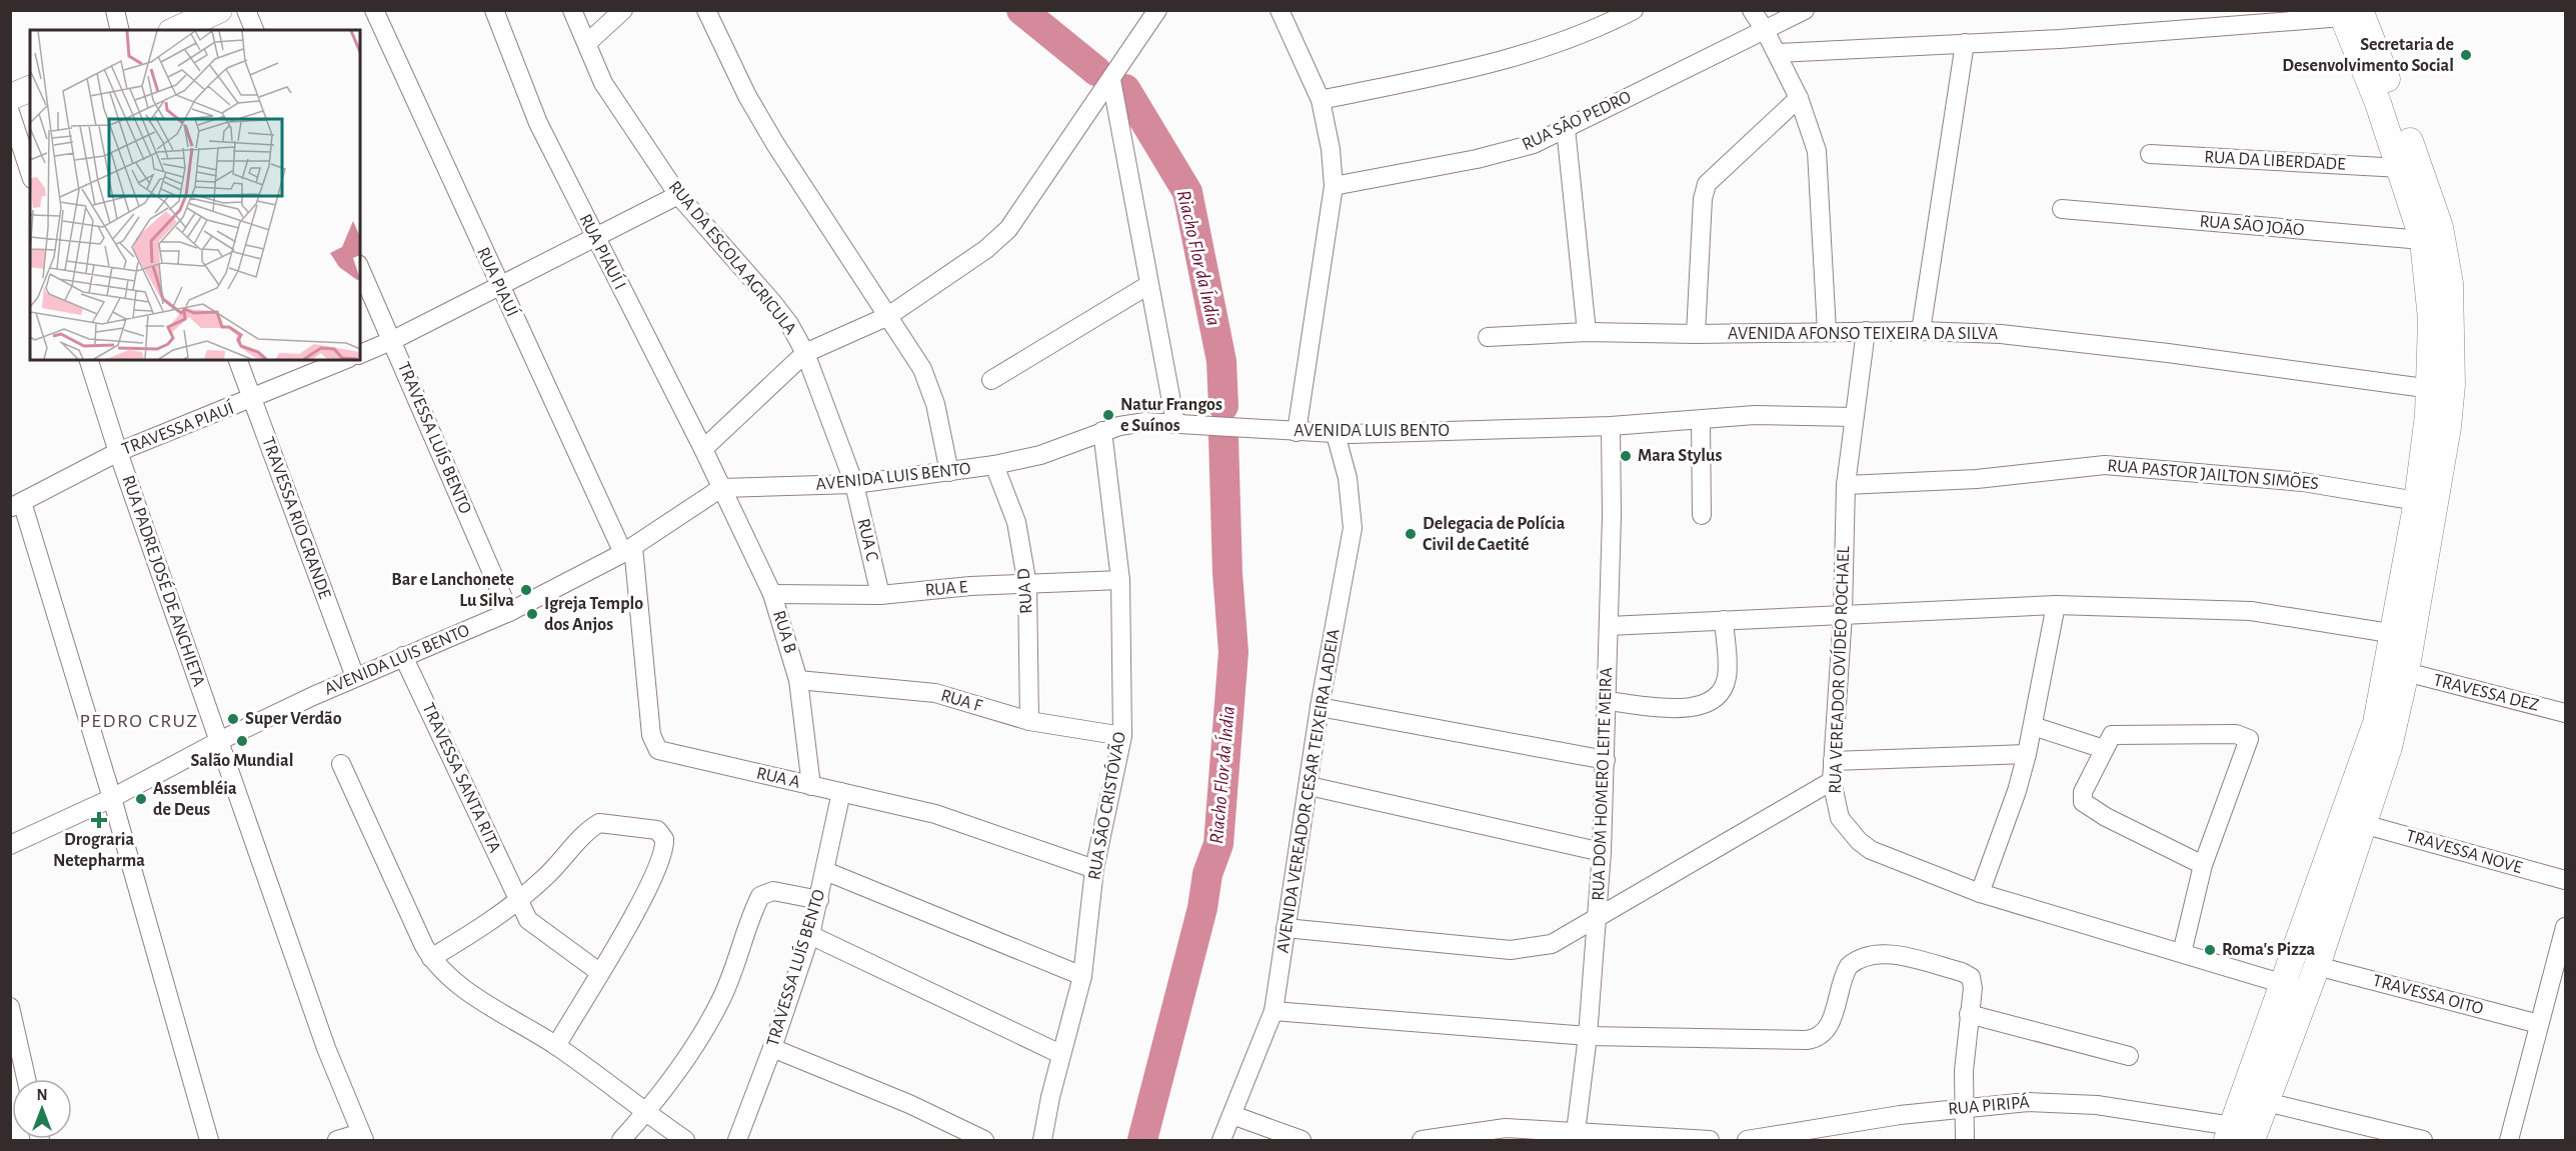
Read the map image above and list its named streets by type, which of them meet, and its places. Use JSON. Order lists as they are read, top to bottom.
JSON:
{
  "streets": {
    "street": [
      "RUA SÃO PEDRO",
      "RUA DA LIBERDADE",
      "RUA SÃO JOÃO",
      "RUA PIAUÍ I",
      "RUA DA ESCOLA AGRICULA",
      "RUA PIAUÍ",
      "AVENIDA AFONSO TEIXEIRA DA SILVA",
      "TRAVESSA PIAUÍ",
      "AVENIDA LUIS BENTO",
      "TRAVESSA LUÍS BENTO",
      "RUA PASTOR JAILTON SIMÕES",
      "TRAVESSA RIO GRANDE",
      "RUA C",
      "RUA PADRE JOSÉ DE ANCHIETA",
      "RUA E",
      "RUA D",
      "RUA B",
      "RUA VEREADOR OVÍDEO ROCHAEL",
      "TRAVESSA DEZ",
      "RUA F",
      "TRAVESSA SANTA RITA",
      "RUA A",
      "RUA DOM HOMERO LEITE MEIRA",
      "AVENIDA VEREADOR CESAR TEIXEIRA LADEIA",
      "RUA SÃO CRISTÓVÃO",
      "TRAVESSA NOVE",
      "TRAVESSA OITO",
      "RUA PIRIPÁ"
    ]
  },
  "crossings": [
    ["RUA PIAUÍ I", "AVENIDA LUIS BENTO"],
    ["RUA PIAUÍ I", "RUA B"],
    ["RUA DA ESCOLA AGRICULA", "AVENIDA LUIS BENTO"],
    ["RUA DA ESCOLA AGRICULA", "RUA C"],
    ["RUA PIAUÍ", "AVENIDA LUIS BENTO"],
    ["RUA PIAUÍ", "RUA A"],
    ["AVENIDA AFONSO TEIXEIRA DA SILVA", "RUA VEREADOR OVÍDEO ROCHAEL"],
    ["TRAVESSA PIAUÍ", "TRAVESSA RIO GRANDE"],
    ["TRAVESSA PIAUÍ", "RUA PADRE JOSÉ DE ANCHIETA"],
    ["AVENIDA LUIS BENTO", "TRAVESSA LUÍS BENTO"],
    ["AVENIDA LUIS BENTO", "TRAVESSA RIO GRANDE"],
    ["AVENIDA LUIS BENTO", "RUA C"],
    ["AVENIDA LUIS BENTO", "RUA PADRE JOSÉ DE ANCHIETA"],
    ["AVENIDA LUIS BENTO", "RUA D"],
    ["AVENIDA LUIS BENTO", "RUA B"],
    ["AVENIDA LUIS BENTO", "RUA VEREADOR OVÍDEO ROCHAEL"],
    ["AVENIDA LUIS BENTO", "TRAVESSA SANTA RITA"],
    ["AVENIDA LUIS BENTO", "RUA A"],
    ["AVENIDA LUIS BENTO", "RUA DOM HOMERO LEITE MEIRA"],
    ["AVENIDA LUIS BENTO", "AVENIDA VEREADOR CESAR TEIXEIRA LADEIA"],
    ["AVENIDA LUIS BENTO", "RUA SÃO CRISTÓVÃO"],
    ["TRAVESSA LUÍS BENTO", "RUA A"],
    ["RUA PASTOR JAILTON SIMÕES", "RUA VEREADOR OVÍDEO ROCHAEL"],
    ["RUA C", "RUA E"],
    ["RUA E", "RUA D"],
    ["RUA E", "RUA B"],
    ["RUA E", "RUA SÃO CRISTÓVÃO"],
    ["RUA D", "RUA F"],
    ["RUA B", "RUA F"],
    ["RUA B", "RUA A"],
    ["RUA F", "RUA SÃO CRISTÓVÃO"],
    ["RUA A", "RUA SÃO CRISTÓVÃO"]
  ],
  "districts": ["PEDRO CRUZ"],
  "water": ["Riacho Flor da Índia"],
  "places": {
    "other": [
      "Secretaria de Desenvolvimento Social",
      "Natur Frangos e Suínos",
      "Mara Stylus",
      "Delegacia de Polícia Civil de Caetité",
      "Bar e Lanchonete Lu Silva",
      "Igreja Templo dos Anjos",
      "Super Verdão",
      "Salão Mundial",
      "Assembléia de Deus",
      "Roma's Pizza"
    ],
    "health": ["Drograria Netepharma"]
  },
  "north": "top"
}
